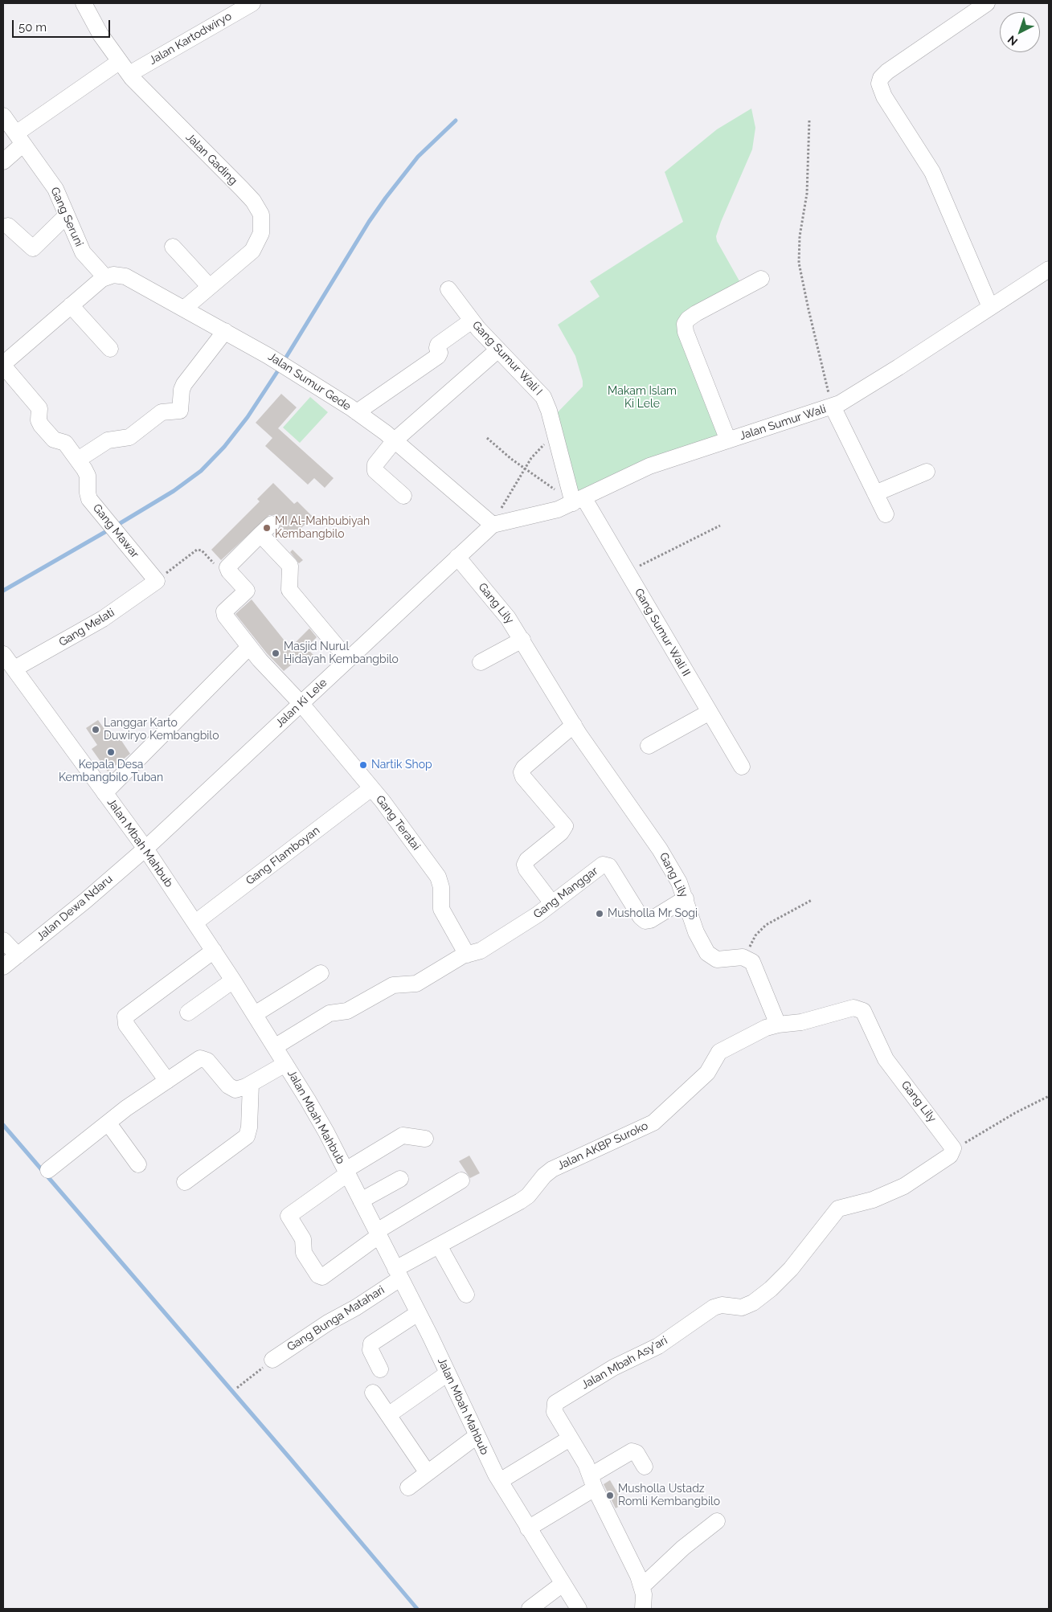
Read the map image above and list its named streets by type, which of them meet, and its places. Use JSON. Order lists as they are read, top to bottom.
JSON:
{
  "streets": {
    "street": [
      "Jalan Kartodwiryo",
      "Jalan Gading",
      "Gang Seruni",
      "Gang Sumur Wali I",
      "Jalan Sumur Gede",
      "Jalan Sumur Wali",
      "Gang Mawar",
      "Gang Lily",
      "Gang Melati",
      "Gang Sumur Wali II",
      "Jalan Ki Lele",
      "Gang Teratai",
      "Jalan Mbah Mahbub",
      "Gang Flamboyan",
      "Gang Manggar",
      "Jalan Dewa Ndaru",
      "Jalan AKBP Suroko",
      "Gang Bunga Matahari",
      "Jalan Mbah Asy'ari"
    ]
  },
  "crossings": [
    ["Jalan Kartodwiryo", "Jalan Gading"],
    ["Jalan Kartodwiryo", "Gang Seruni"],
    ["Jalan Gading", "Jalan Sumur Gede"],
    ["Gang Seruni", "Jalan Sumur Gede"],
    ["Gang Sumur Wali I", "Jalan Sumur Wali"],
    ["Gang Sumur Wali I", "Gang Sumur Wali II"],
    ["Jalan Sumur Gede", "Jalan Sumur Wali"],
    ["Jalan Sumur Gede", "Jalan Ki Lele"],
    ["Jalan Sumur Wali", "Gang Sumur Wali II"],
    ["Jalan Sumur Wali", "Jalan Ki Lele"],
    ["Gang Mawar", "Gang Melati"],
    ["Gang Lily", "Jalan Ki Lele"],
    ["Gang Lily", "Gang Manggar"],
    ["Gang Lily", "Jalan AKBP Suroko"],
    ["Gang Lily", "Jalan Mbah Asy'ari"],
    ["Gang Melati", "Jalan Mbah Mahbub"],
    ["Jalan Ki Lele", "Gang Teratai"],
    ["Jalan Ki Lele", "Jalan Mbah Mahbub"],
    ["Jalan Ki Lele", "Jalan Dewa Ndaru"],
    ["Gang Teratai", "Gang Flamboyan"],
    ["Gang Teratai", "Gang Manggar"],
    ["Jalan Mbah Mahbub", "Gang Flamboyan"],
    ["Jalan Mbah Mahbub", "Gang Manggar"],
    ["Jalan Mbah Mahbub", "Jalan Dewa Ndaru"],
    ["Jalan Mbah Mahbub", "Jalan AKBP Suroko"],
    ["Jalan Mbah Mahbub", "Gang Bunga Matahari"],
    ["Jalan AKBP Suroko", "Gang Bunga Matahari"]
  ],
  "parks": ["Makam Islam Ki Lele"],
  "places": [
    "MI Al-Mahbubiyah Kembangbilo",
    "Masjid Nurul Hidayah Kembangbilo",
    "Langgar Karto Duwiryo Kembangbilo",
    "Kepala Desa Kembangbilo Tuban",
    "Nartik Shop",
    "Musholla Mr Sogi",
    "Musholla Ustadz Romli Kembangbilo"
  ],
  "scale_bar": "50 m",
  "north": "bottom left"
}
